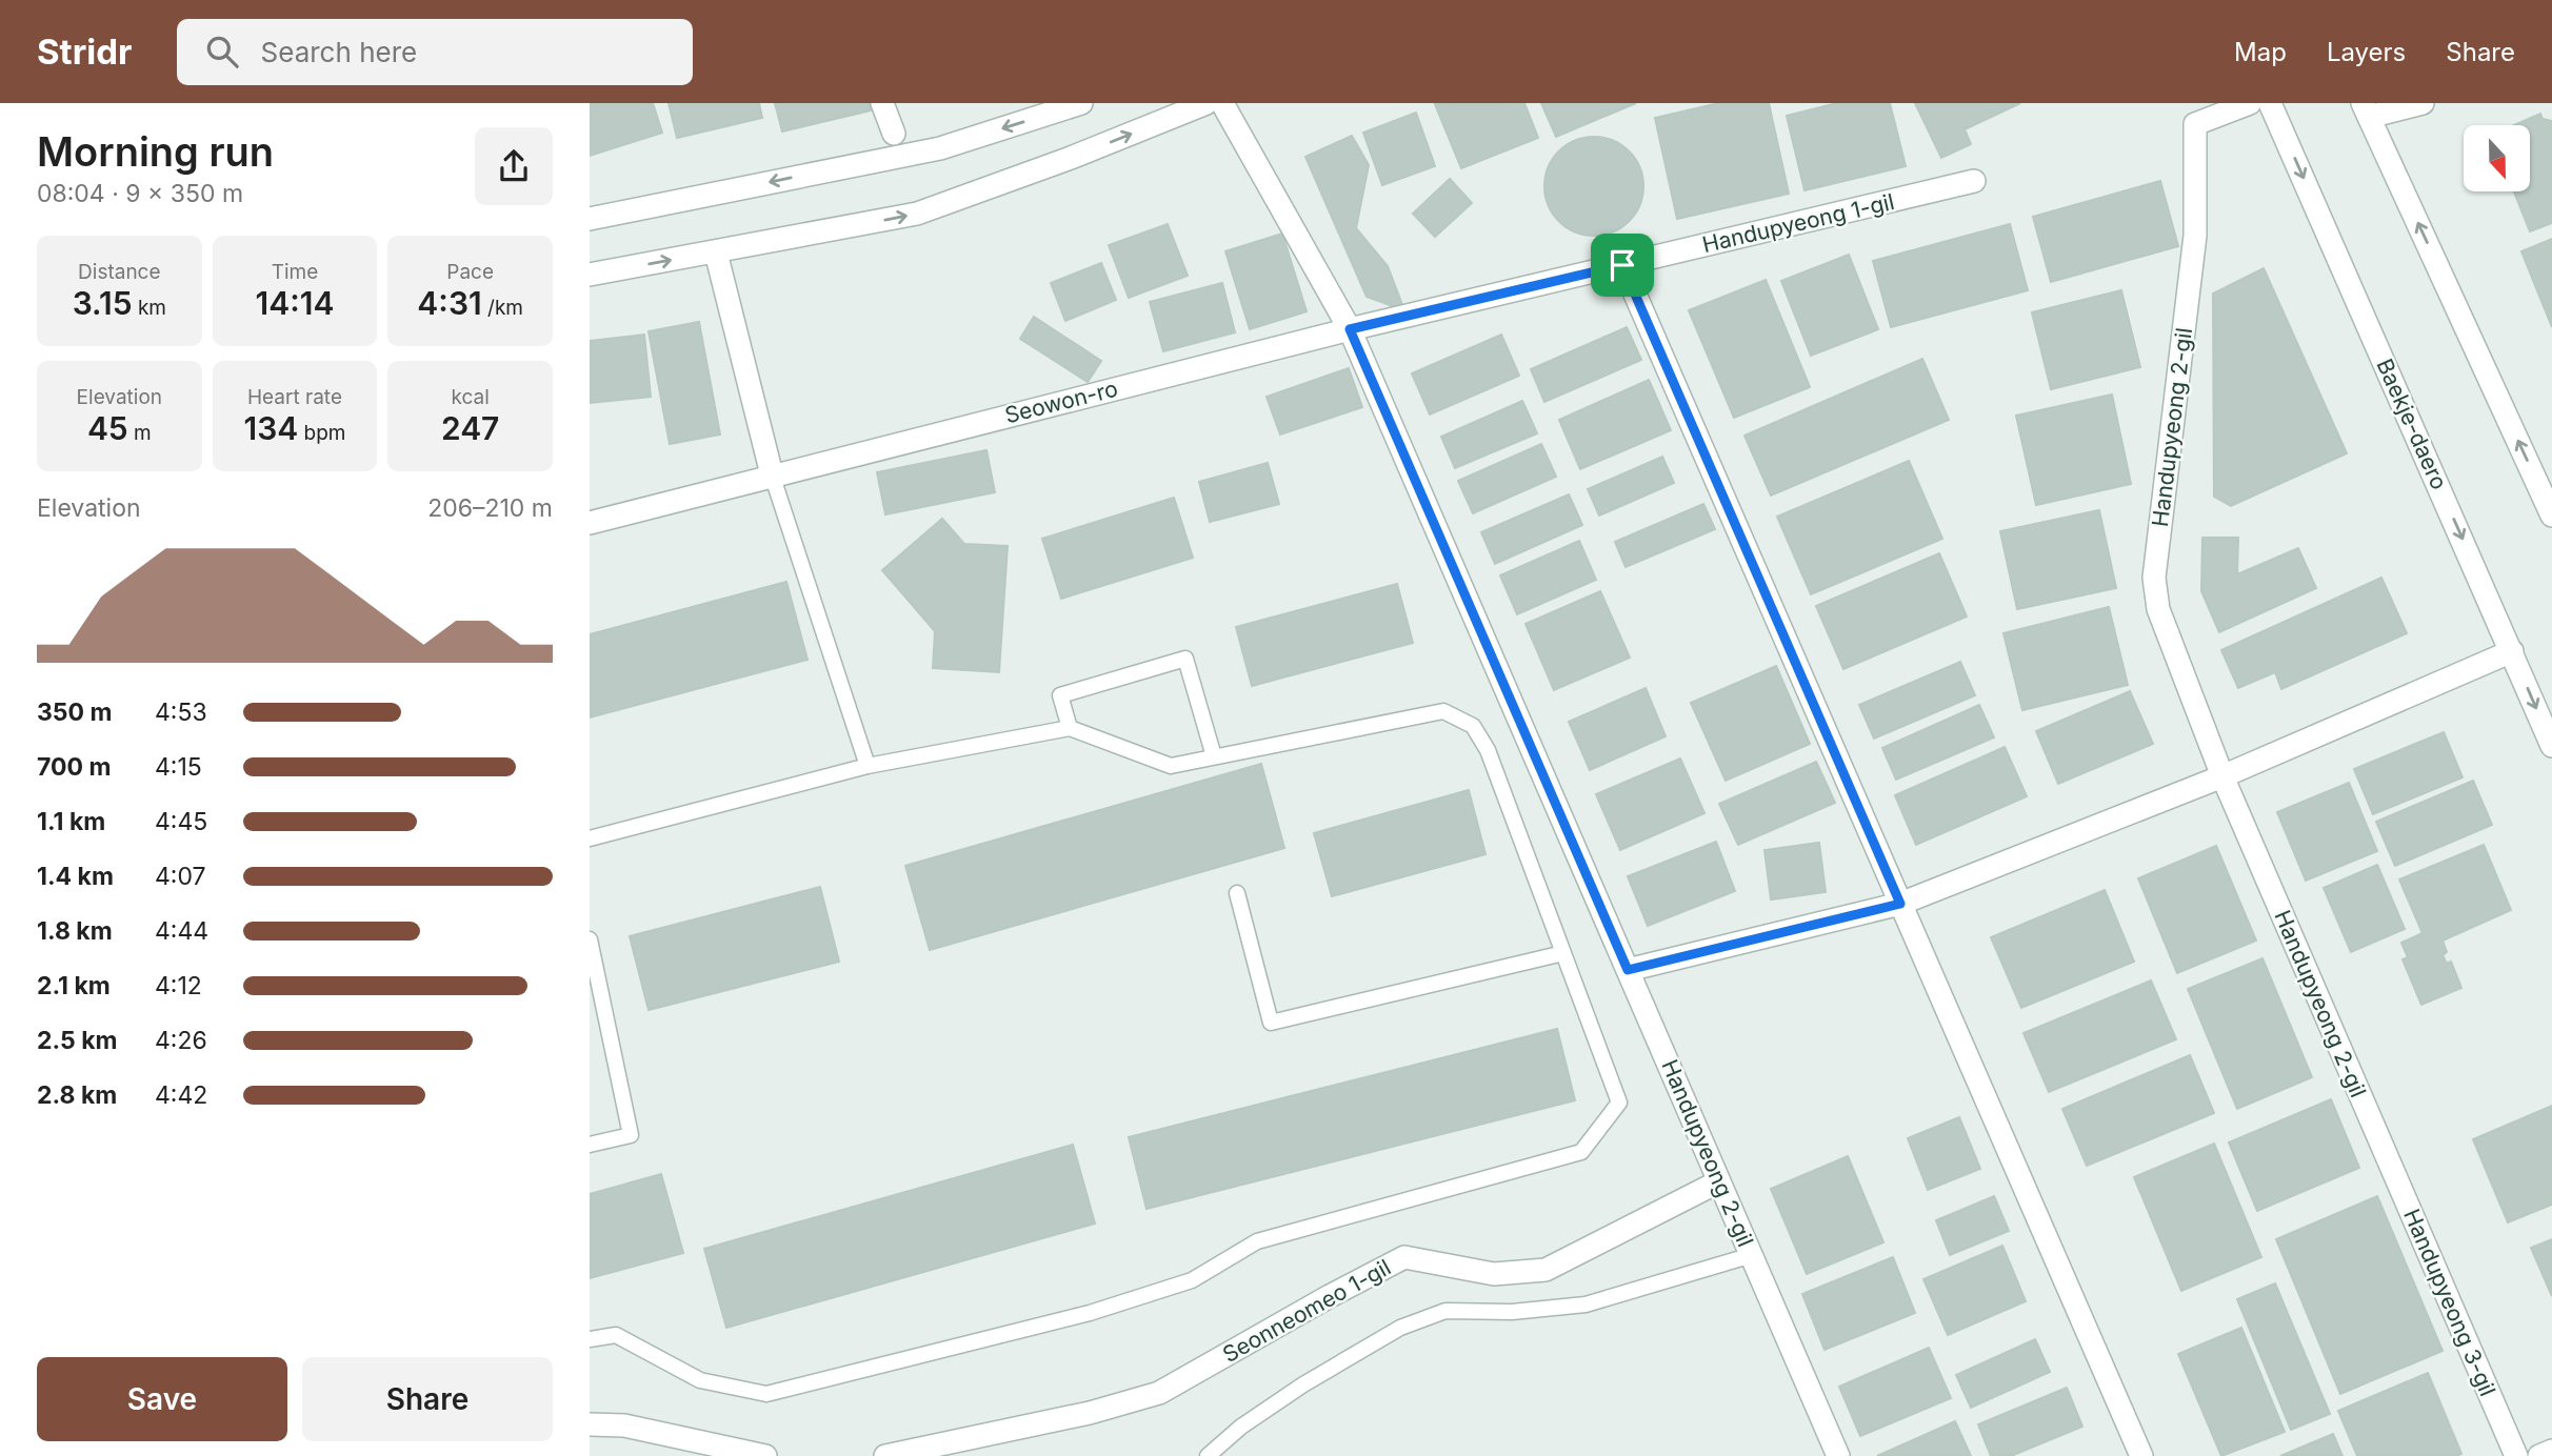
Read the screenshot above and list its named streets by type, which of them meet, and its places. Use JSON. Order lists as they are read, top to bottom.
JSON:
{
  "streets": {
    "street": [
      "Handupyeong 1-gil",
      "Seowon-ro",
      "Baekje-daero",
      "Handupyeong 2-gil",
      "Handupyeong 3-gil",
      "Seonneomeo 1-gil"
    ]
  },
  "crossings": [
    ["Handupyeong 1-gil", "Seowon-ro"],
    ["Handupyeong 1-gil", "Handupyeong 2-gil"],
    ["Seowon-ro", "Handupyeong 2-gil"],
    ["Handupyeong 2-gil", "Handupyeong 3-gil"],
    ["Handupyeong 2-gil", "Seonneomeo 1-gil"]
  ],
  "north": "bottom",
  "page": {
    "header": "Stridr",
    "search": "Search here",
    "nav": ["Map", "Layers", "Share"],
    "heading": ["Morning run", "08:04 · 9 × 350 m"],
    "stats": [
      ["Distance", "3.15 km"],
      ["Time", "14:14"],
      ["Pace", "4:31 /km"],
      ["Elevation", "45 m"],
      ["Heart rate", "134 bpm"],
      ["kcal", "247"]
    ],
    "chart": ["Elevation", "206–210 m"],
    "list": [
      {
        "name": "350 m",
        "note": "4:53"
      },
      {
        "name": "700 m",
        "note": "4:15"
      },
      {
        "name": "1.1 km",
        "note": "4:45"
      },
      {
        "name": "1.4 km",
        "note": "4:07"
      },
      {
        "name": "1.8 km",
        "note": "4:44"
      },
      {
        "name": "2.1 km",
        "note": "4:12"
      },
      {
        "name": "2.5 km",
        "note": "4:26"
      },
      {
        "name": "2.8 km",
        "note": "4:42"
      }
    ],
    "buttons": ["Save", "Share"]
  }
}
